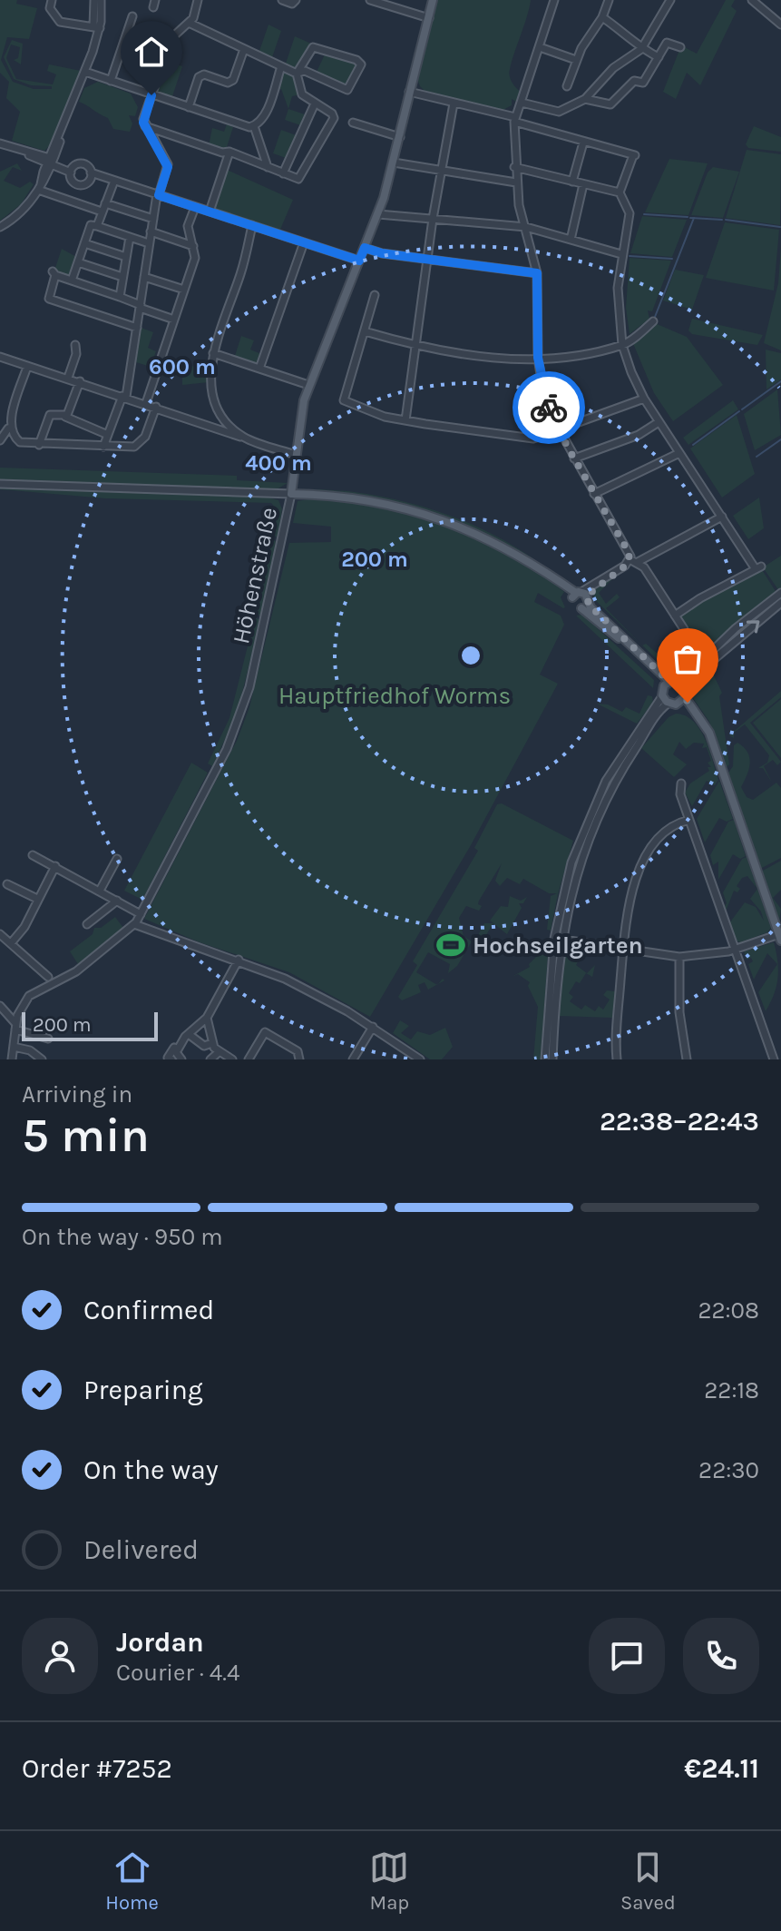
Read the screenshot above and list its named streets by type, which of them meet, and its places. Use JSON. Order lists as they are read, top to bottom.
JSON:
{
  "streets": {
    "main road": ["Höhenstraße"]
  },
  "parks": ["Hauptfriedhof Worms"],
  "places": {
    "sports": ["Hochseilgarten"]
  },
  "scale_bar": "200 m",
  "page": {
    "scale": "200 m",
    "heading": ["5 min", "Arriving in", "22:38–22:43"],
    "panel": [
      "Jordan",
      "Courier · 4.4",
      "Order #7252",
      "€24.11"
    ],
    "bar": "On the way · 950 m",
    "list": [
      ["Confirmed", "22:08"],
      ["Preparing", "22:18"],
      ["On the way", "22:30"],
      "Delivered"
    ],
    "tabs": ["Home", "Map", "Saved"]
  },
  "rings": ["600 m", "400 m", "200 m"]
}
